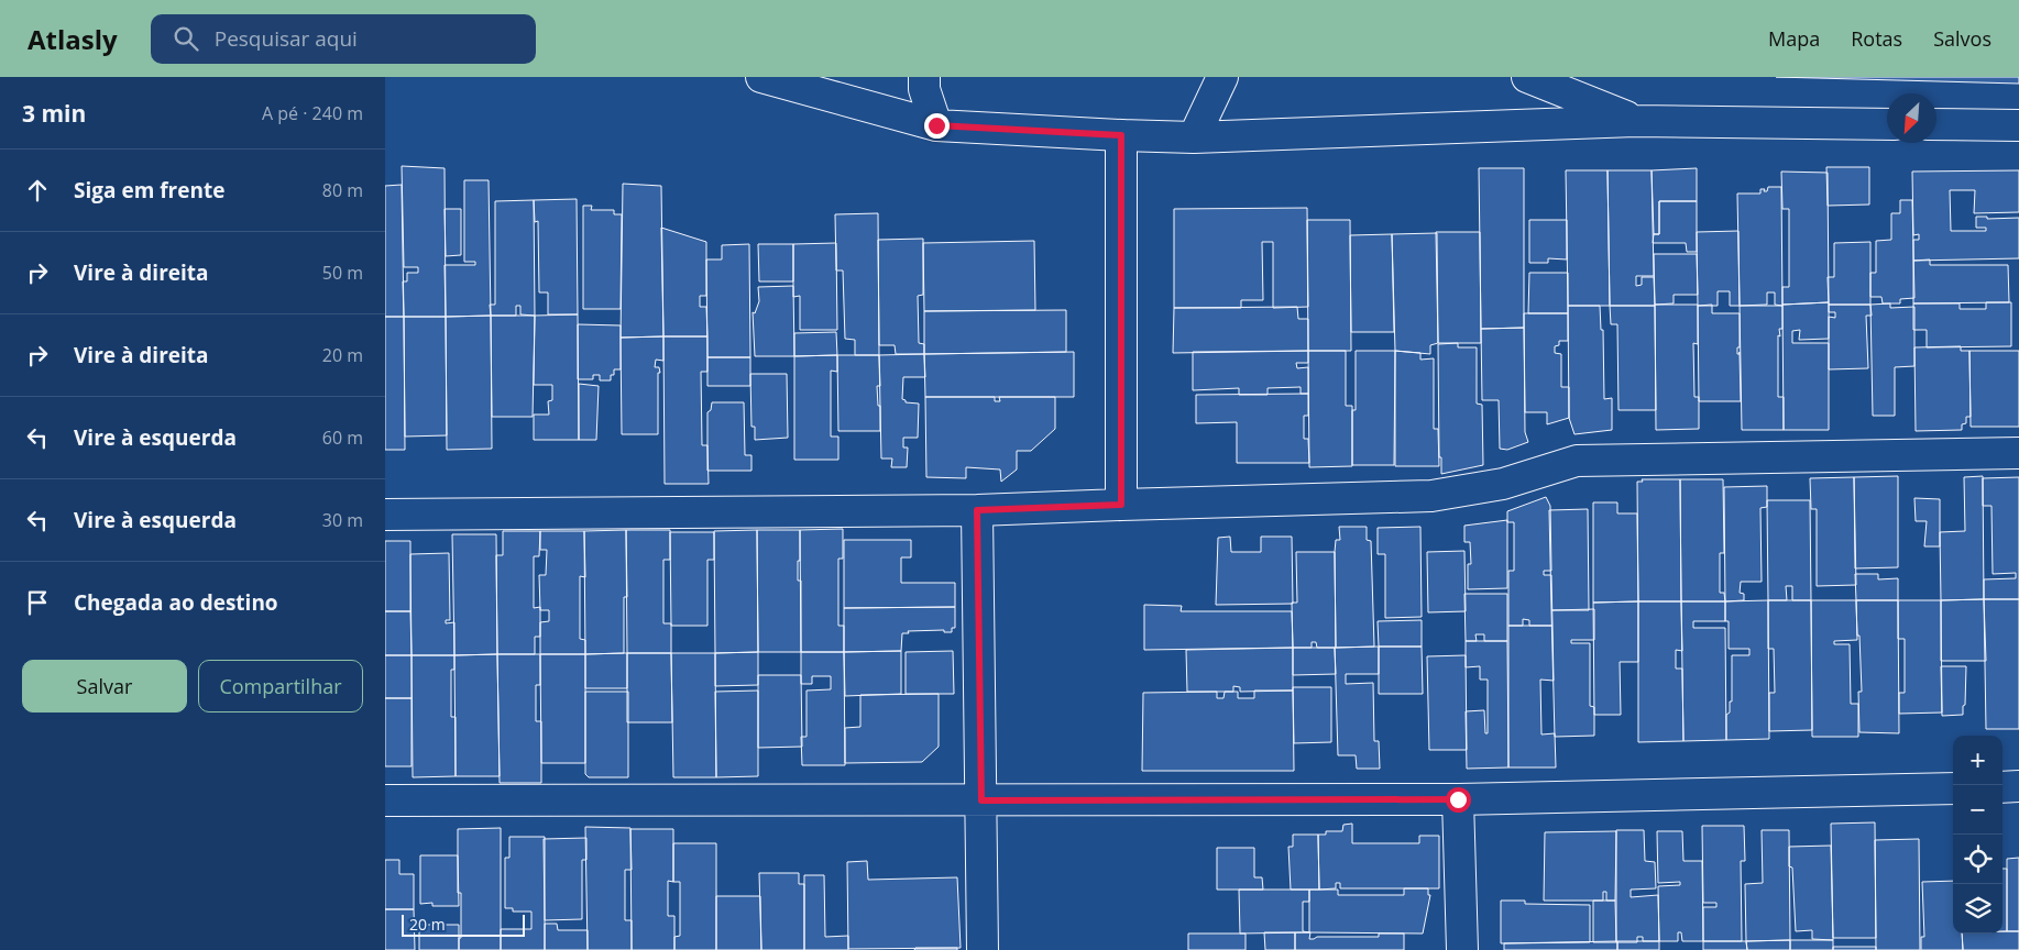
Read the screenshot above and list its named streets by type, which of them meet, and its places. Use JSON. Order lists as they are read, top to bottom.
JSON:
{
  "scale_bar": "20 m",
  "north": "bottom left",
  "page": {
    "header": "Atlasly",
    "search": "Pesquisar aqui",
    "nav": ["Mapa", "Rotas", "Salvos"],
    "heading": ["3 min", "A pé · 240 m"],
    "list": [
      ["Siga em frente", "80 m"],
      ["Vire à direita", "50 m"],
      ["Vire à direita", "20 m"],
      ["Vire à esquerda", "60 m"],
      ["Vire à esquerda", "30 m"],
      "Chegada ao destino"
    ],
    "buttons": ["Salvar", "Compartilhar"],
    "map_buttons": ["+", "−"],
    "scale": "20 m"
  }
}
